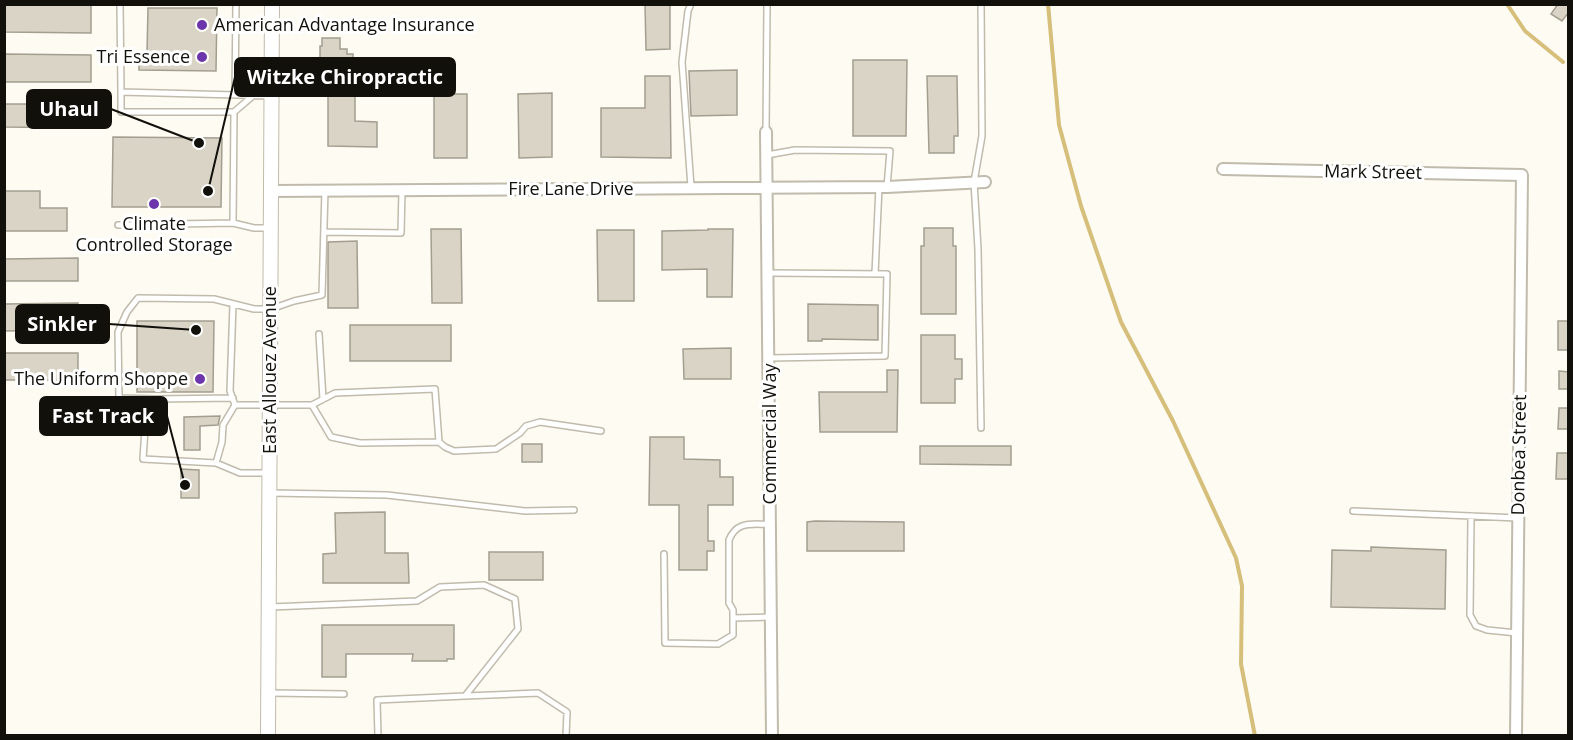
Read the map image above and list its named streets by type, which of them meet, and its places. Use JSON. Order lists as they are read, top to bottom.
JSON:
{
  "streets": {
    "street": [
      "Mark Street",
      "Fire Lane Drive",
      "East Allouez Avenue",
      "Commercial Way",
      "Donbea Street"
    ]
  },
  "crossings": [
    ["Mark Street", "Donbea Street"],
    ["Fire Lane Drive", "East Allouez Avenue"],
    ["Fire Lane Drive", "Commercial Way"]
  ],
  "places": [
    "American Advantage Insurance",
    "Tri Essence",
    "Uhaul",
    "Witzke Chiropractic",
    "Climate Controlled Storage",
    "Sinkler",
    "The Uniform Shoppe",
    "Fast Track"
  ]
}
